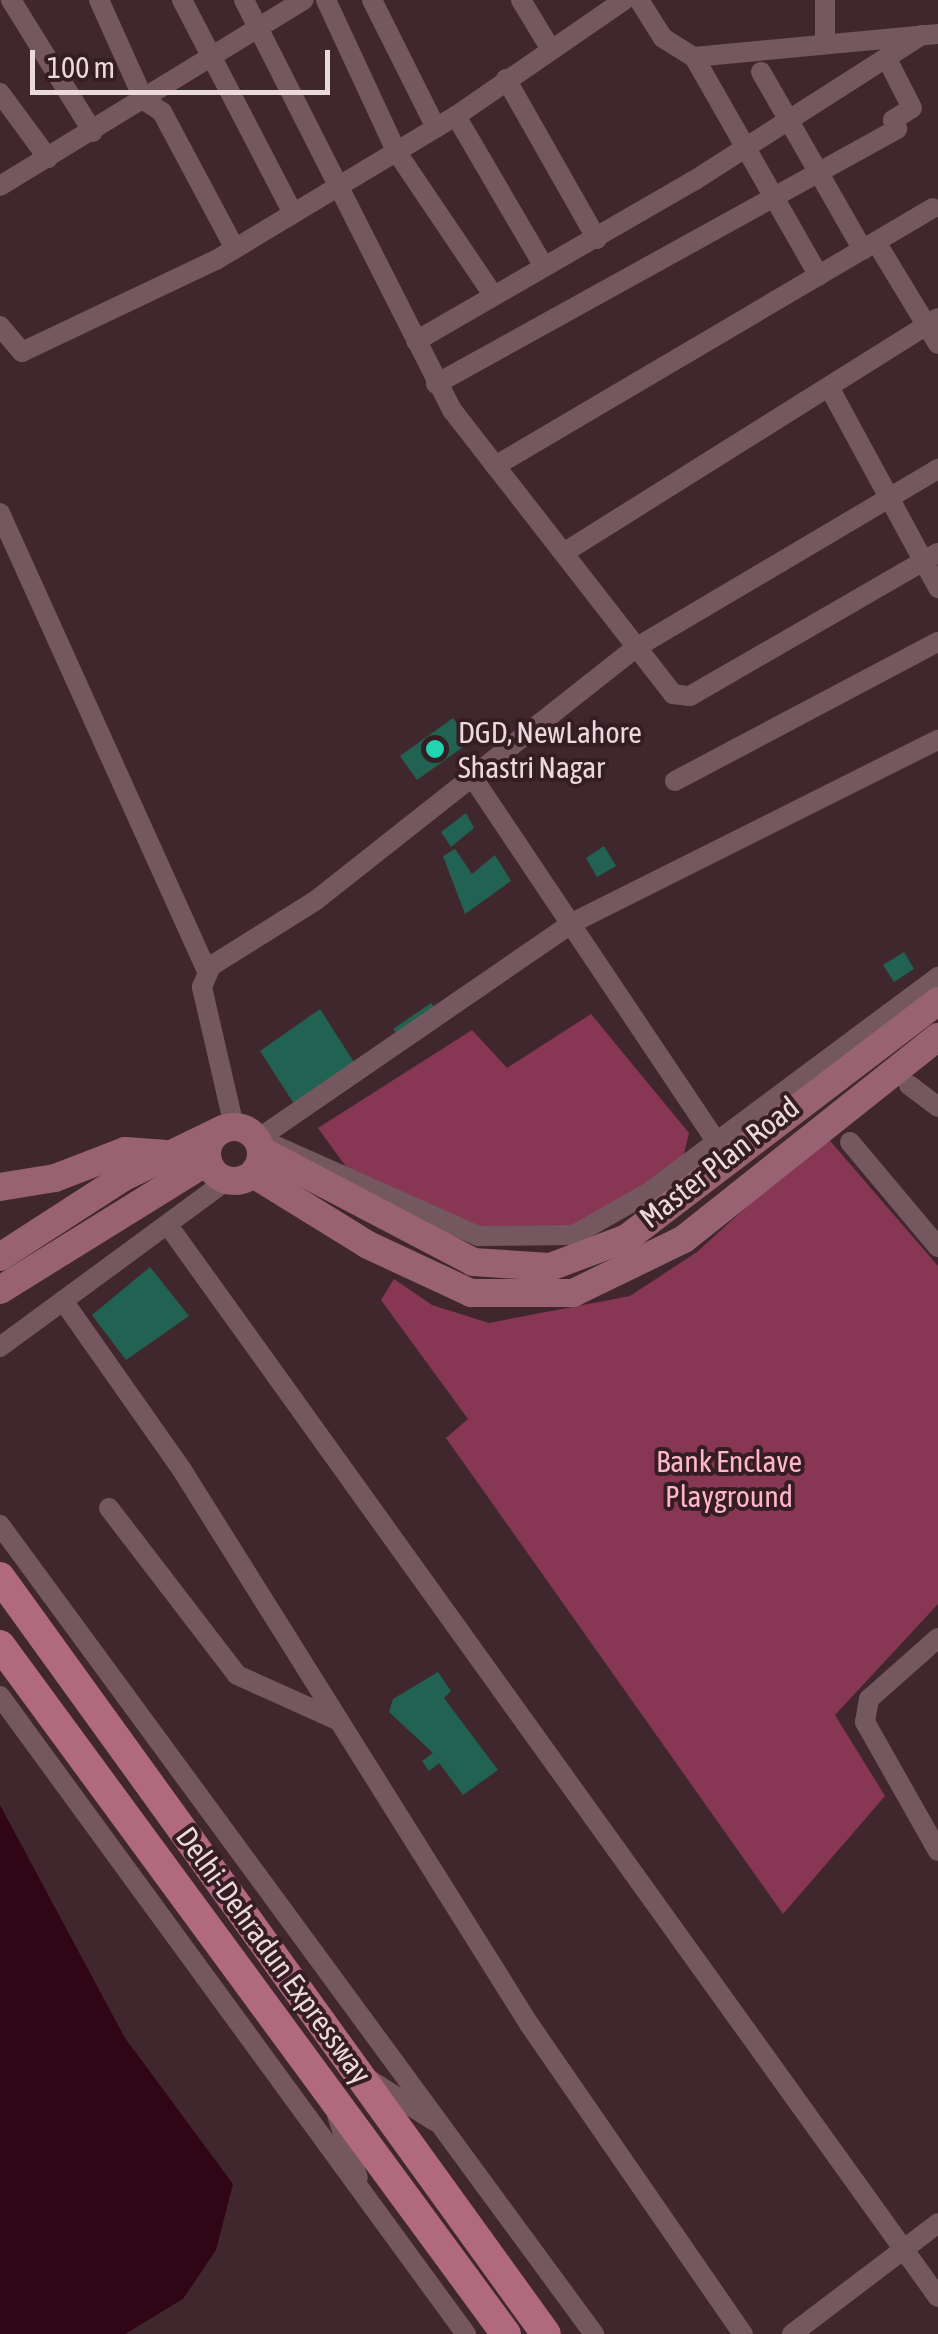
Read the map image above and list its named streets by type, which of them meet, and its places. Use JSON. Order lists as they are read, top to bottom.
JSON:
{
  "streets": {
    "highway": ["Delhi-Dehradun Expressway"],
    "main road": ["Master Plan Road"]
  },
  "parks": ["Bank Enclave Playground"],
  "places": ["DGD, NewLahore Shastri Nagar"],
  "scale_bar": "100 m"
}
